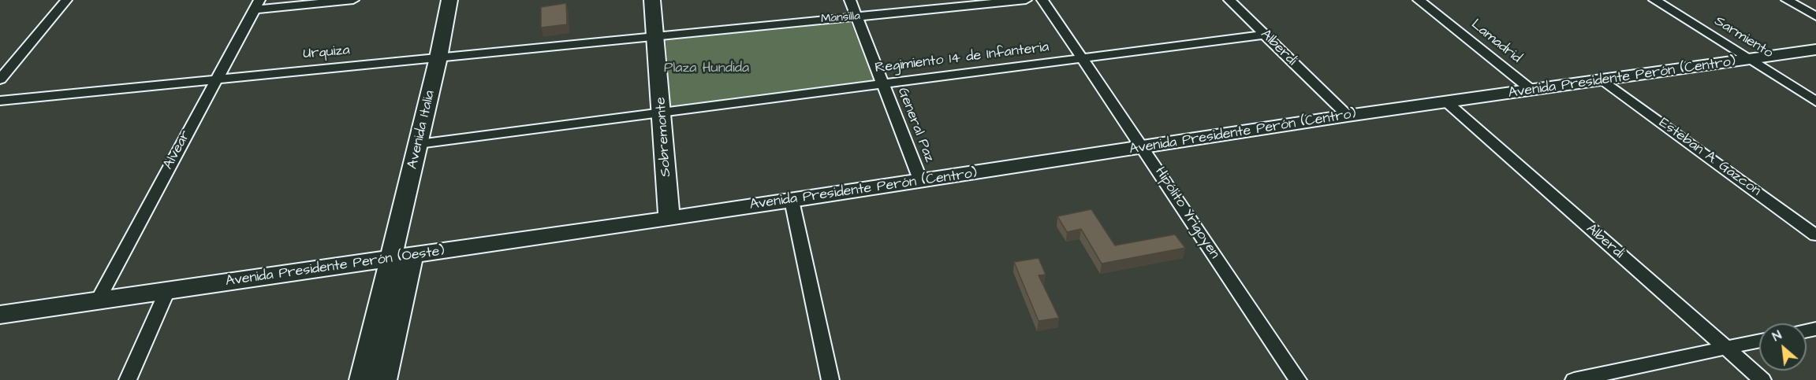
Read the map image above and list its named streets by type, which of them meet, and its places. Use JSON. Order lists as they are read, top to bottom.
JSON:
{
  "streets": {
    "main road": [
      "Avenida Presidente Perón (Centro)",
      "Avenida Italia",
      "Sobremonte",
      "Avenida Presidente Perón (Oeste)"
    ],
    "street": [
      "Mansilla",
      "Sarmiento",
      "Lamadrid",
      "Alberdi",
      "Urquiza",
      "Regimiento 14 de Infanteria",
      "General Paz",
      "Alvear",
      "Esteban A. Gazcon",
      "Hipólito Yrigoyen"
    ]
  },
  "crossings": [
    ["Mansilla", "Urquiza"],
    ["Mansilla", "General Paz"],
    ["Mansilla", "Sobremonte"],
    ["Sarmiento", "Avenida Presidente Perón (Centro)"],
    ["Lamadrid", "Avenida Presidente Perón (Centro)"],
    ["Alberdi", "Regimiento 14 de Infanteria"],
    ["Alberdi", "Avenida Presidente Perón (Centro)"],
    ["Urquiza", "Avenida Italia"],
    ["Urquiza", "Sobremonte"],
    ["Urquiza", "Alvear"],
    ["Regimiento 14 de Infanteria", "General Paz"],
    ["Regimiento 14 de Infanteria", "Avenida Italia"],
    ["Regimiento 14 de Infanteria", "Sobremonte"],
    ["Regimiento 14 de Infanteria", "Hipólito Yrigoyen"],
    ["Avenida Presidente Perón (Centro)", "General Paz"],
    ["Avenida Presidente Perón (Centro)", "Sobremonte"],
    ["Avenida Presidente Perón (Centro)", "Esteban A. Gazcon"],
    ["Avenida Presidente Perón (Centro)", "Hipólito Yrigoyen"],
    ["Avenida Presidente Perón (Centro)", "Avenida Presidente Perón (Oeste)"],
    ["Avenida Italia", "Avenida Presidente Perón (Oeste)"],
    ["Sobremonte", "Avenida Presidente Perón (Oeste)"],
    ["Alvear", "Avenida Presidente Perón (Oeste)"]
  ],
  "parks": ["Plaza Hundida"],
  "north": "top left"
}
